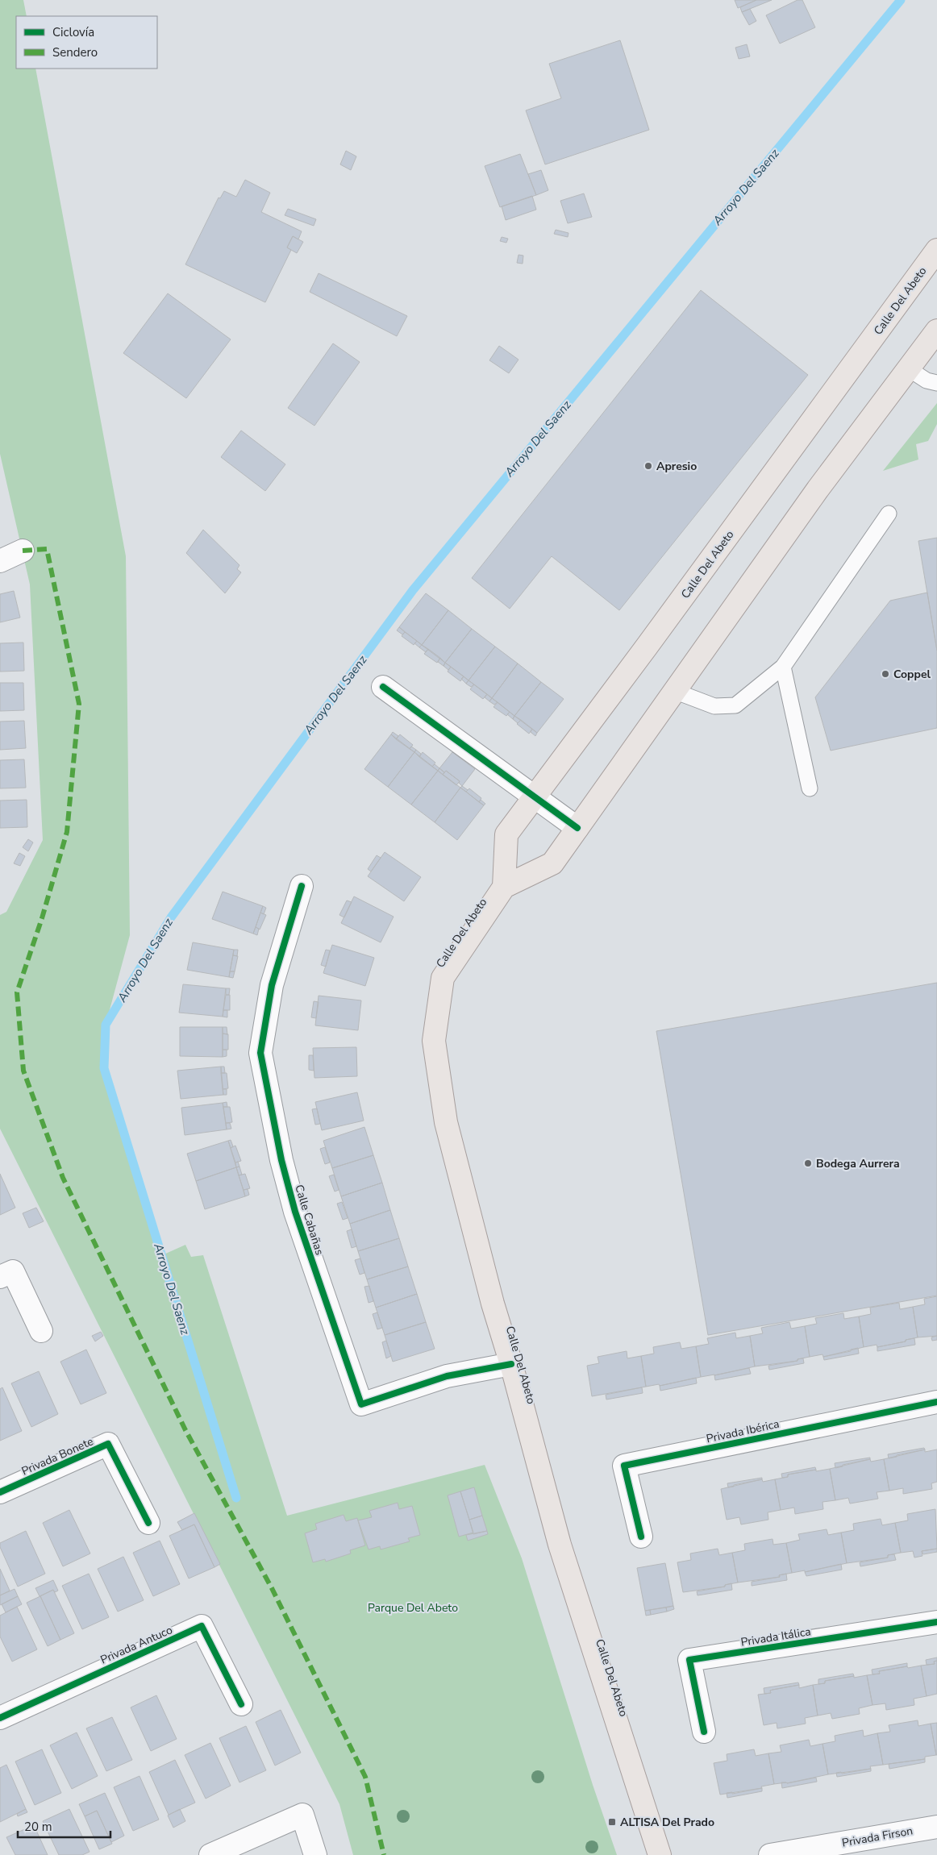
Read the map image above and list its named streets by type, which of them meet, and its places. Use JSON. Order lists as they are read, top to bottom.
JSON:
{
  "streets": {
    "main road": ["Calle Del Abeto"],
    "street": [
      "Calle Cabañas",
      "Privada Ibérica",
      "Privada Bonete",
      "Privada Itálica",
      "Privada Antuco",
      "Privada Firson"
    ]
  },
  "crossings": [
    ["Calle Del Abeto", "Calle Cabañas"]
  ],
  "water": ["Arroyo Del Saenz"],
  "parks": ["Parque Del Abeto"],
  "places": {
    "other": ["Apresio", "Coppel", "Bodega Aurrera"],
    "transit": ["ALTISA Del Prado"]
  },
  "legend": ["Ciclovía", "Sendero"],
  "scale_bar": "20 m"
}
